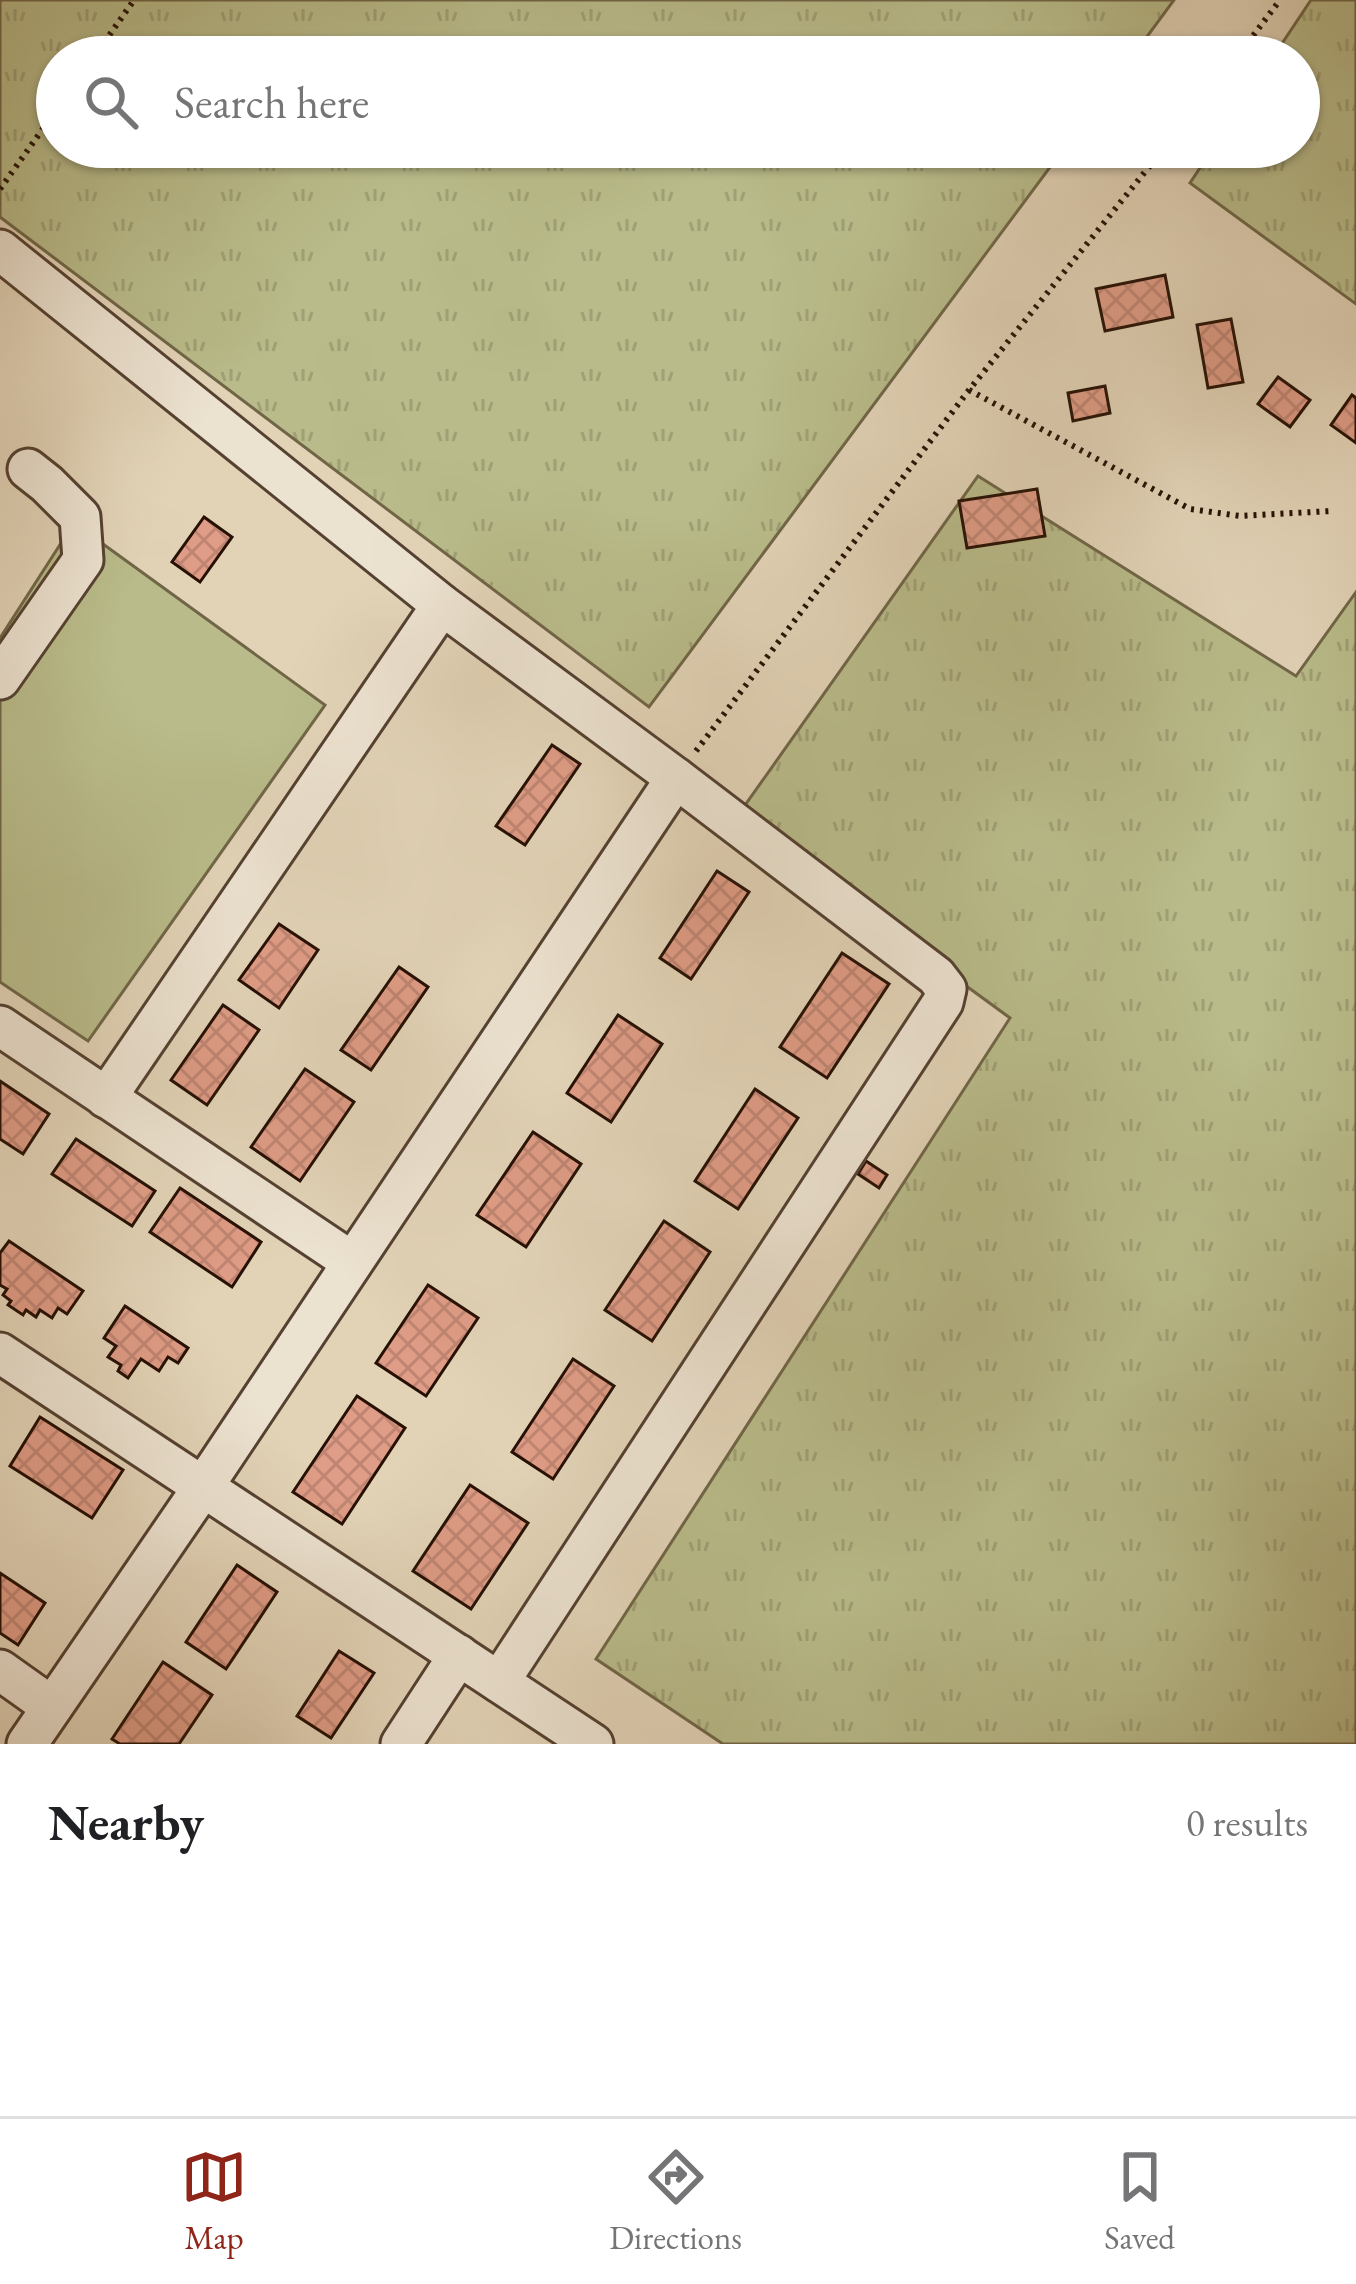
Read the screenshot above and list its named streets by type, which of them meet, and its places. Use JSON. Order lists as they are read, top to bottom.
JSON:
{
  "page": {
    "search": "Search here",
    "heading": ["Nearby", "0 results"],
    "nav": ["Map", "Directions", "Saved"]
  }
}
